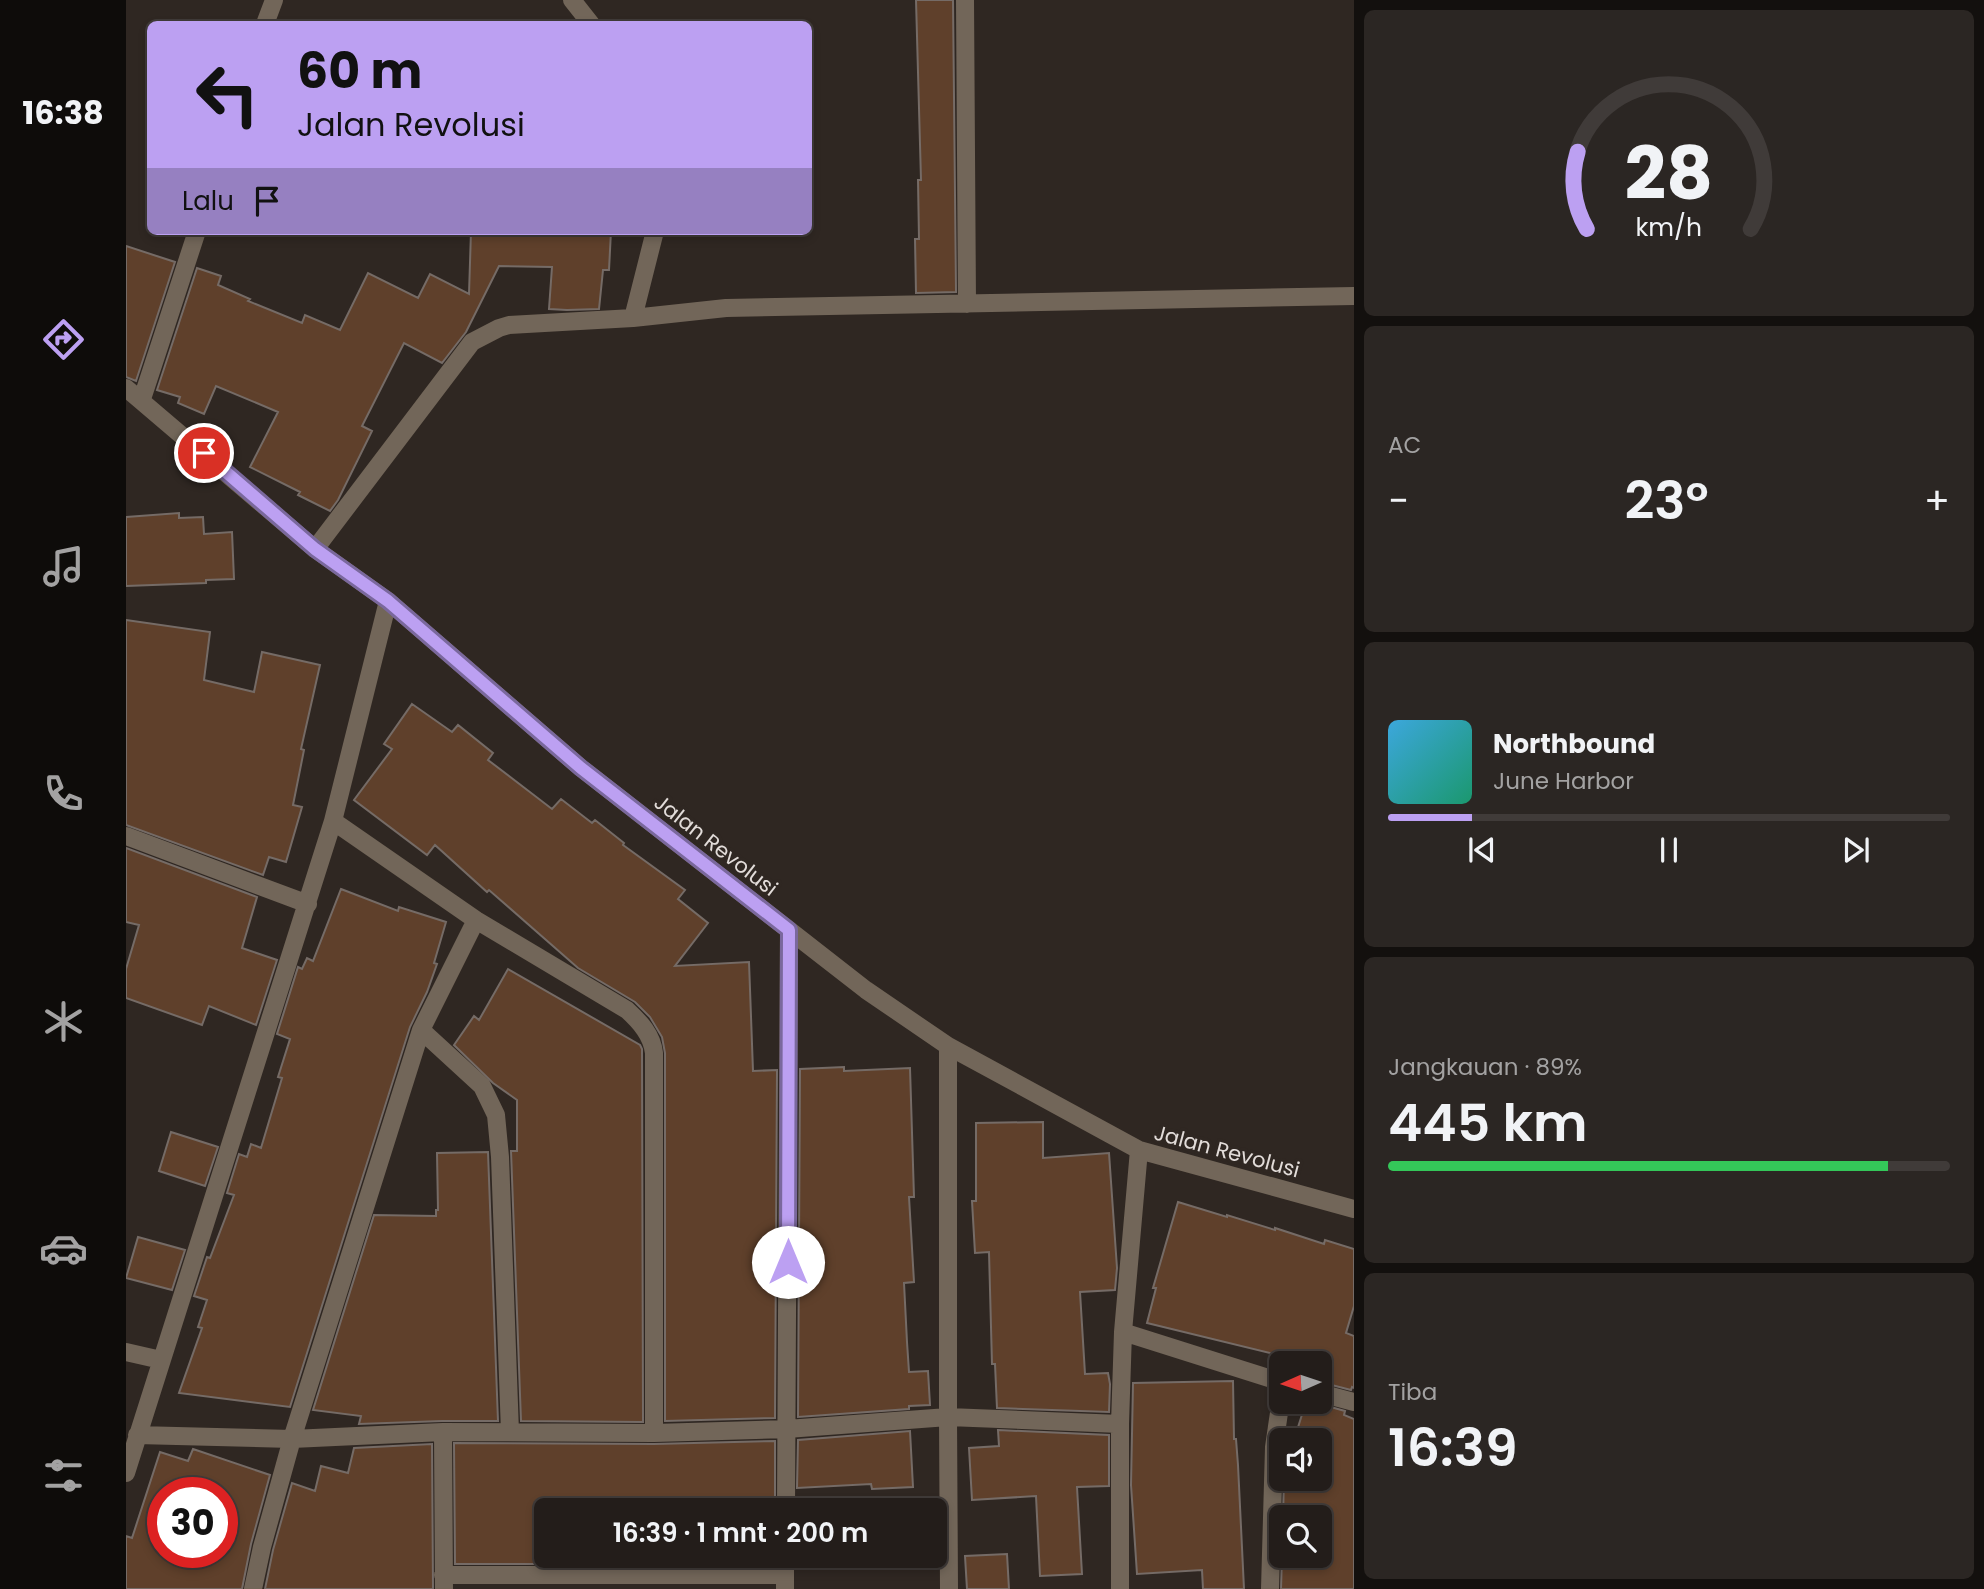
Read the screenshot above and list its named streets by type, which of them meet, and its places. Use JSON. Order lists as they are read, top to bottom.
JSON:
{
  "streets": {
    "street": ["Jalan Revolusi"]
  },
  "north": "left",
  "page": {
    "tabs": "16:38",
    "turn": ["60 m", "Jalan Revolusi"],
    "then": "Lalu",
    "tile": [
      "AC",
      ["Jangkauan · 89%", "445 km"],
      ["Tiba", "16:39"]
    ],
    "heat": ["−", "23°", "+"],
    "song": ["Northbound", "June Harbor"],
    "limit": "30",
    "trip": "16:39 · 1 mnt · 200 m",
    "gauge": ["28", "km/h"]
  }
}
